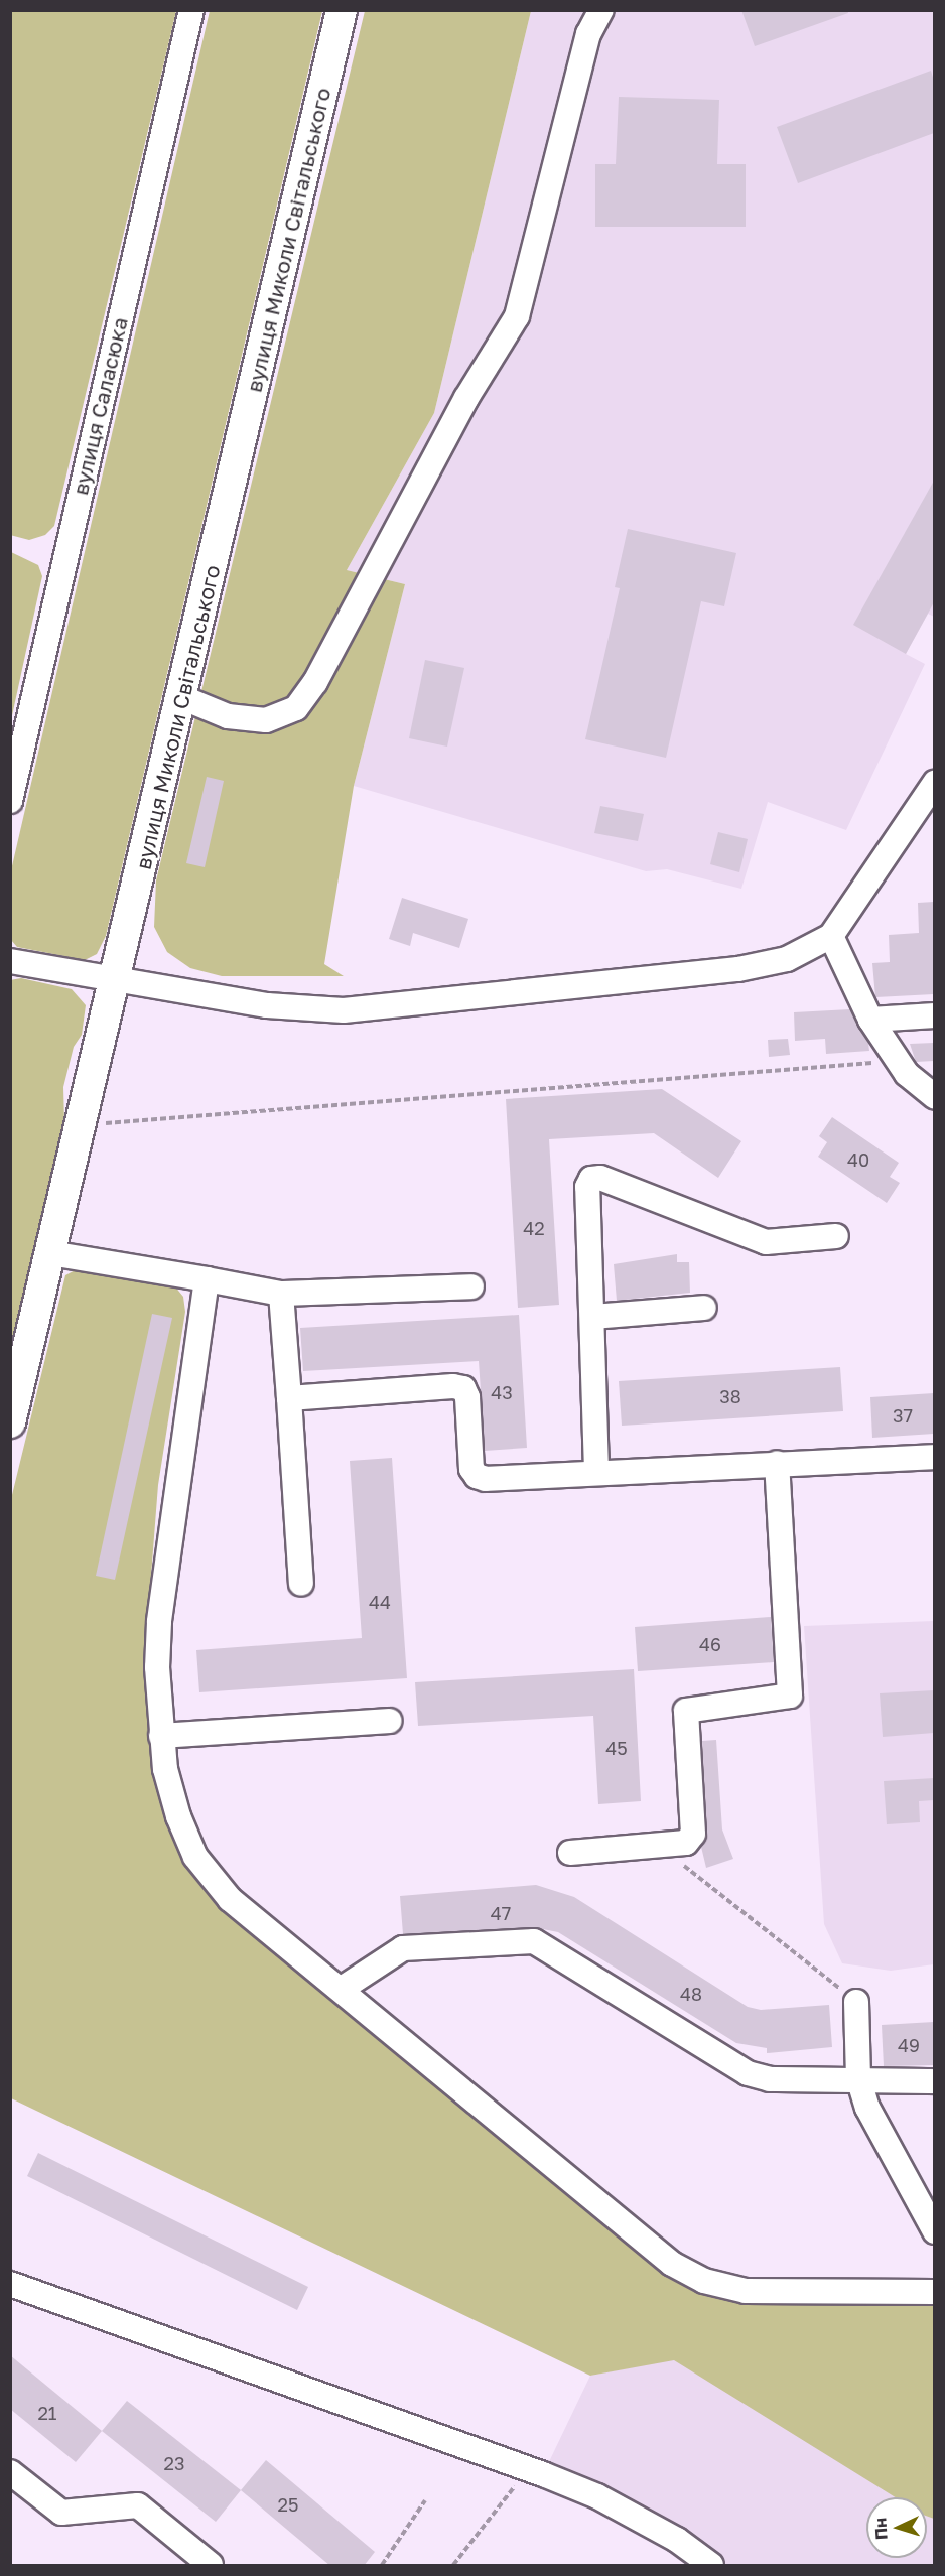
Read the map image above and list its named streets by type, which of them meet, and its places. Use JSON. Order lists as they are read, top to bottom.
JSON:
{
  "streets": {
    "main road": ["вулиця Миколи Світальського"],
    "street": ["вулиця Саласюка"]
  },
  "house_numbers": [
    "40",
    "42",
    "43",
    "38",
    "37",
    "44",
    "46",
    "45",
    "47",
    "48",
    "49",
    "21",
    "23",
    "25"
  ],
  "north": "left"
}
